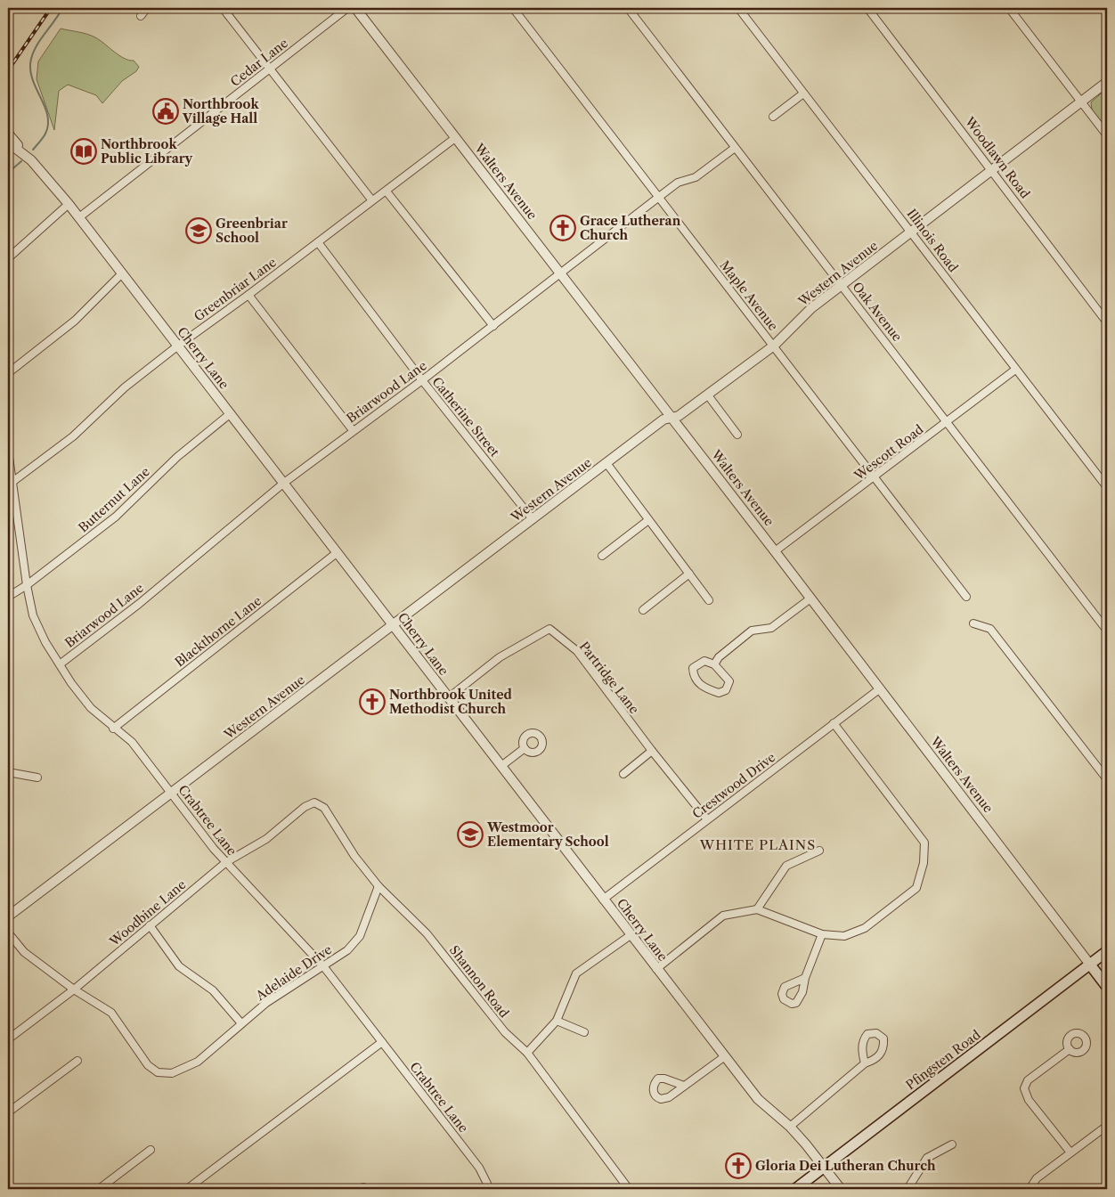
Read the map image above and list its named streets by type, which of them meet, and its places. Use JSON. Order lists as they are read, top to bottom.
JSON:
{
  "streets": {
    "main road": ["Walters Avenue", "Pfingsten Road"],
    "street": [
      "Cedar Lane",
      "Woodlawn Road",
      "Illinois Road",
      "Western Avenue",
      "Greenbriar Lane",
      "Maple Avenue",
      "Oak Avenue",
      "Cherry Lane",
      "Briarwood Lane",
      "Catherine Street",
      "Wescott Road",
      "Butternut Lane",
      "Blackthorne Lane",
      "Partridge Lane",
      "Crestwood Drive",
      "Crabtree Lane",
      "Woodbine Lane",
      "Adelaide Drive",
      "Shannon Road"
    ]
  },
  "crossings": [
    ["Cedar Lane", "Cherry Lane"],
    ["Woodlawn Road", "Western Avenue"],
    ["Walters Avenue", "Western Avenue"],
    ["Walters Avenue", "Greenbriar Lane"],
    ["Walters Avenue", "Briarwood Lane"],
    ["Walters Avenue", "Wescott Road"],
    ["Walters Avenue", "Crestwood Drive"],
    ["Walters Avenue", "Pfingsten Road"],
    ["Illinois Road", "Western Avenue"],
    ["Illinois Road", "Wescott Road"],
    ["Western Avenue", "Maple Avenue"],
    ["Western Avenue", "Oak Avenue"],
    ["Western Avenue", "Cherry Lane"],
    ["Western Avenue", "Catherine Street"],
    ["Western Avenue", "Crabtree Lane"],
    ["Greenbriar Lane", "Cherry Lane"],
    ["Greenbriar Lane", "Catherine Street"],
    ["Greenbriar Lane", "Crabtree Lane"],
    ["Maple Avenue", "Briarwood Lane"],
    ["Maple Avenue", "Wescott Road"],
    ["Oak Avenue", "Briarwood Lane"],
    ["Oak Avenue", "Wescott Road"],
    ["Cherry Lane", "Briarwood Lane"],
    ["Cherry Lane", "Butternut Lane"],
    ["Cherry Lane", "Blackthorne Lane"],
    ["Cherry Lane", "Partridge Lane"],
    ["Cherry Lane", "Crestwood Drive"],
    ["Cherry Lane", "Pfingsten Road"],
    ["Briarwood Lane", "Catherine Street"],
    ["Briarwood Lane", "Crabtree Lane"],
    ["Butternut Lane", "Crabtree Lane"],
    ["Blackthorne Lane", "Crabtree Lane"],
    ["Partridge Lane", "Crestwood Drive"],
    ["Crabtree Lane", "Woodbine Lane"],
    ["Crabtree Lane", "Adelaide Drive"],
    ["Woodbine Lane", "Adelaide Drive"],
    ["Woodbine Lane", "Shannon Road"],
    ["Adelaide Drive", "Shannon Road"]
  ],
  "districts": ["WHITE PLAINS"],
  "places": {
    "public building": ["Northbrook Village Hall"],
    "library": ["Northbrook Public Library"],
    "church": ["Grace Lutheran Church", "Northbrook United Methodist Church", "Gloria Dei Lutheran Church"],
    "school or university": ["Greenbriar School", "Westmoor Elementary School"]
  }
}
